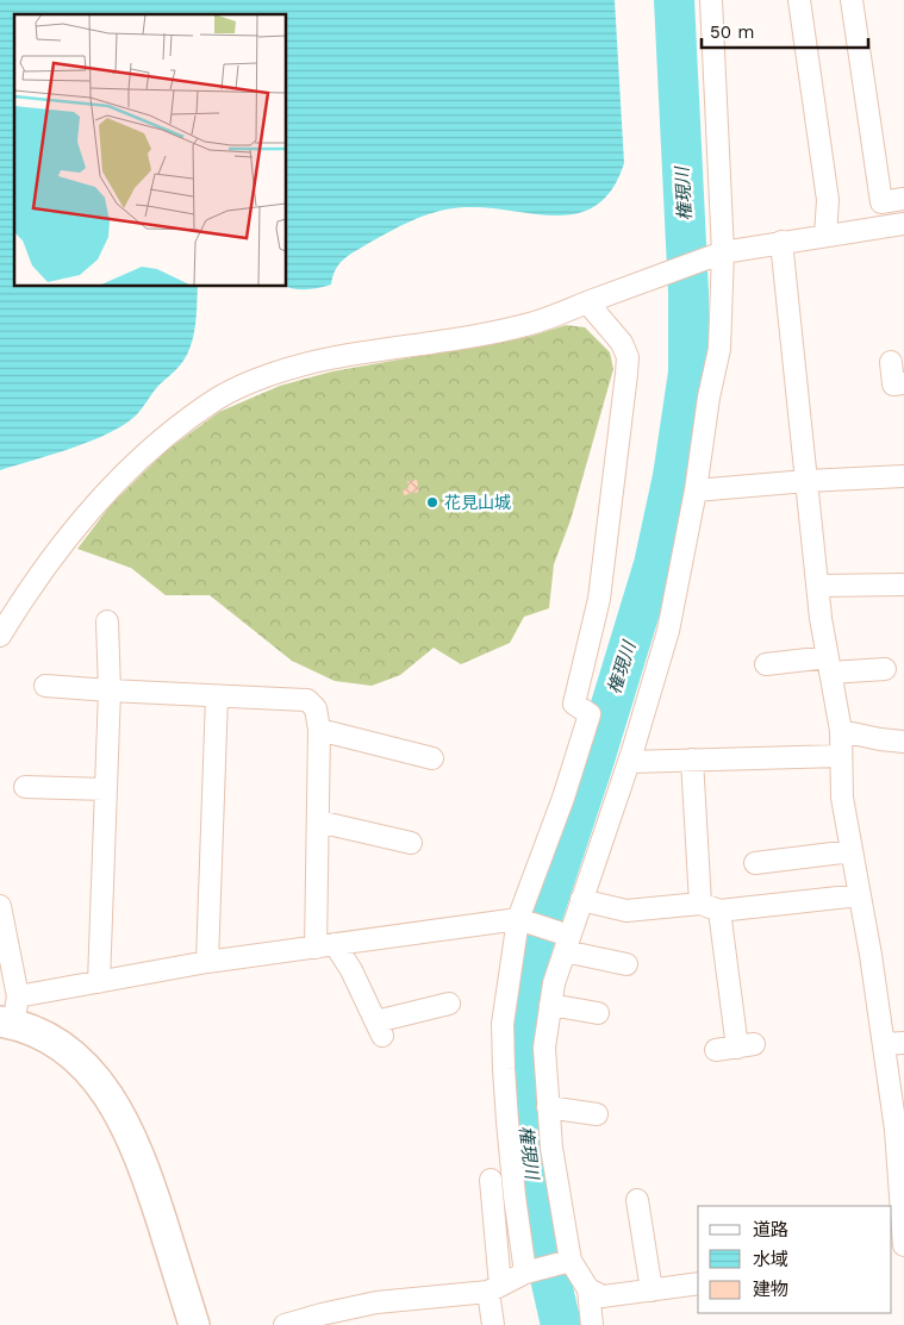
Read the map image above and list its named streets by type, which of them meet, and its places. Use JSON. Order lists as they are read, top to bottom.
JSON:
{
  "water": ["権現川"],
  "places": ["花見山城"],
  "legend": ["道路", "水域", "建物"],
  "scale_bar": "50 m"
}
